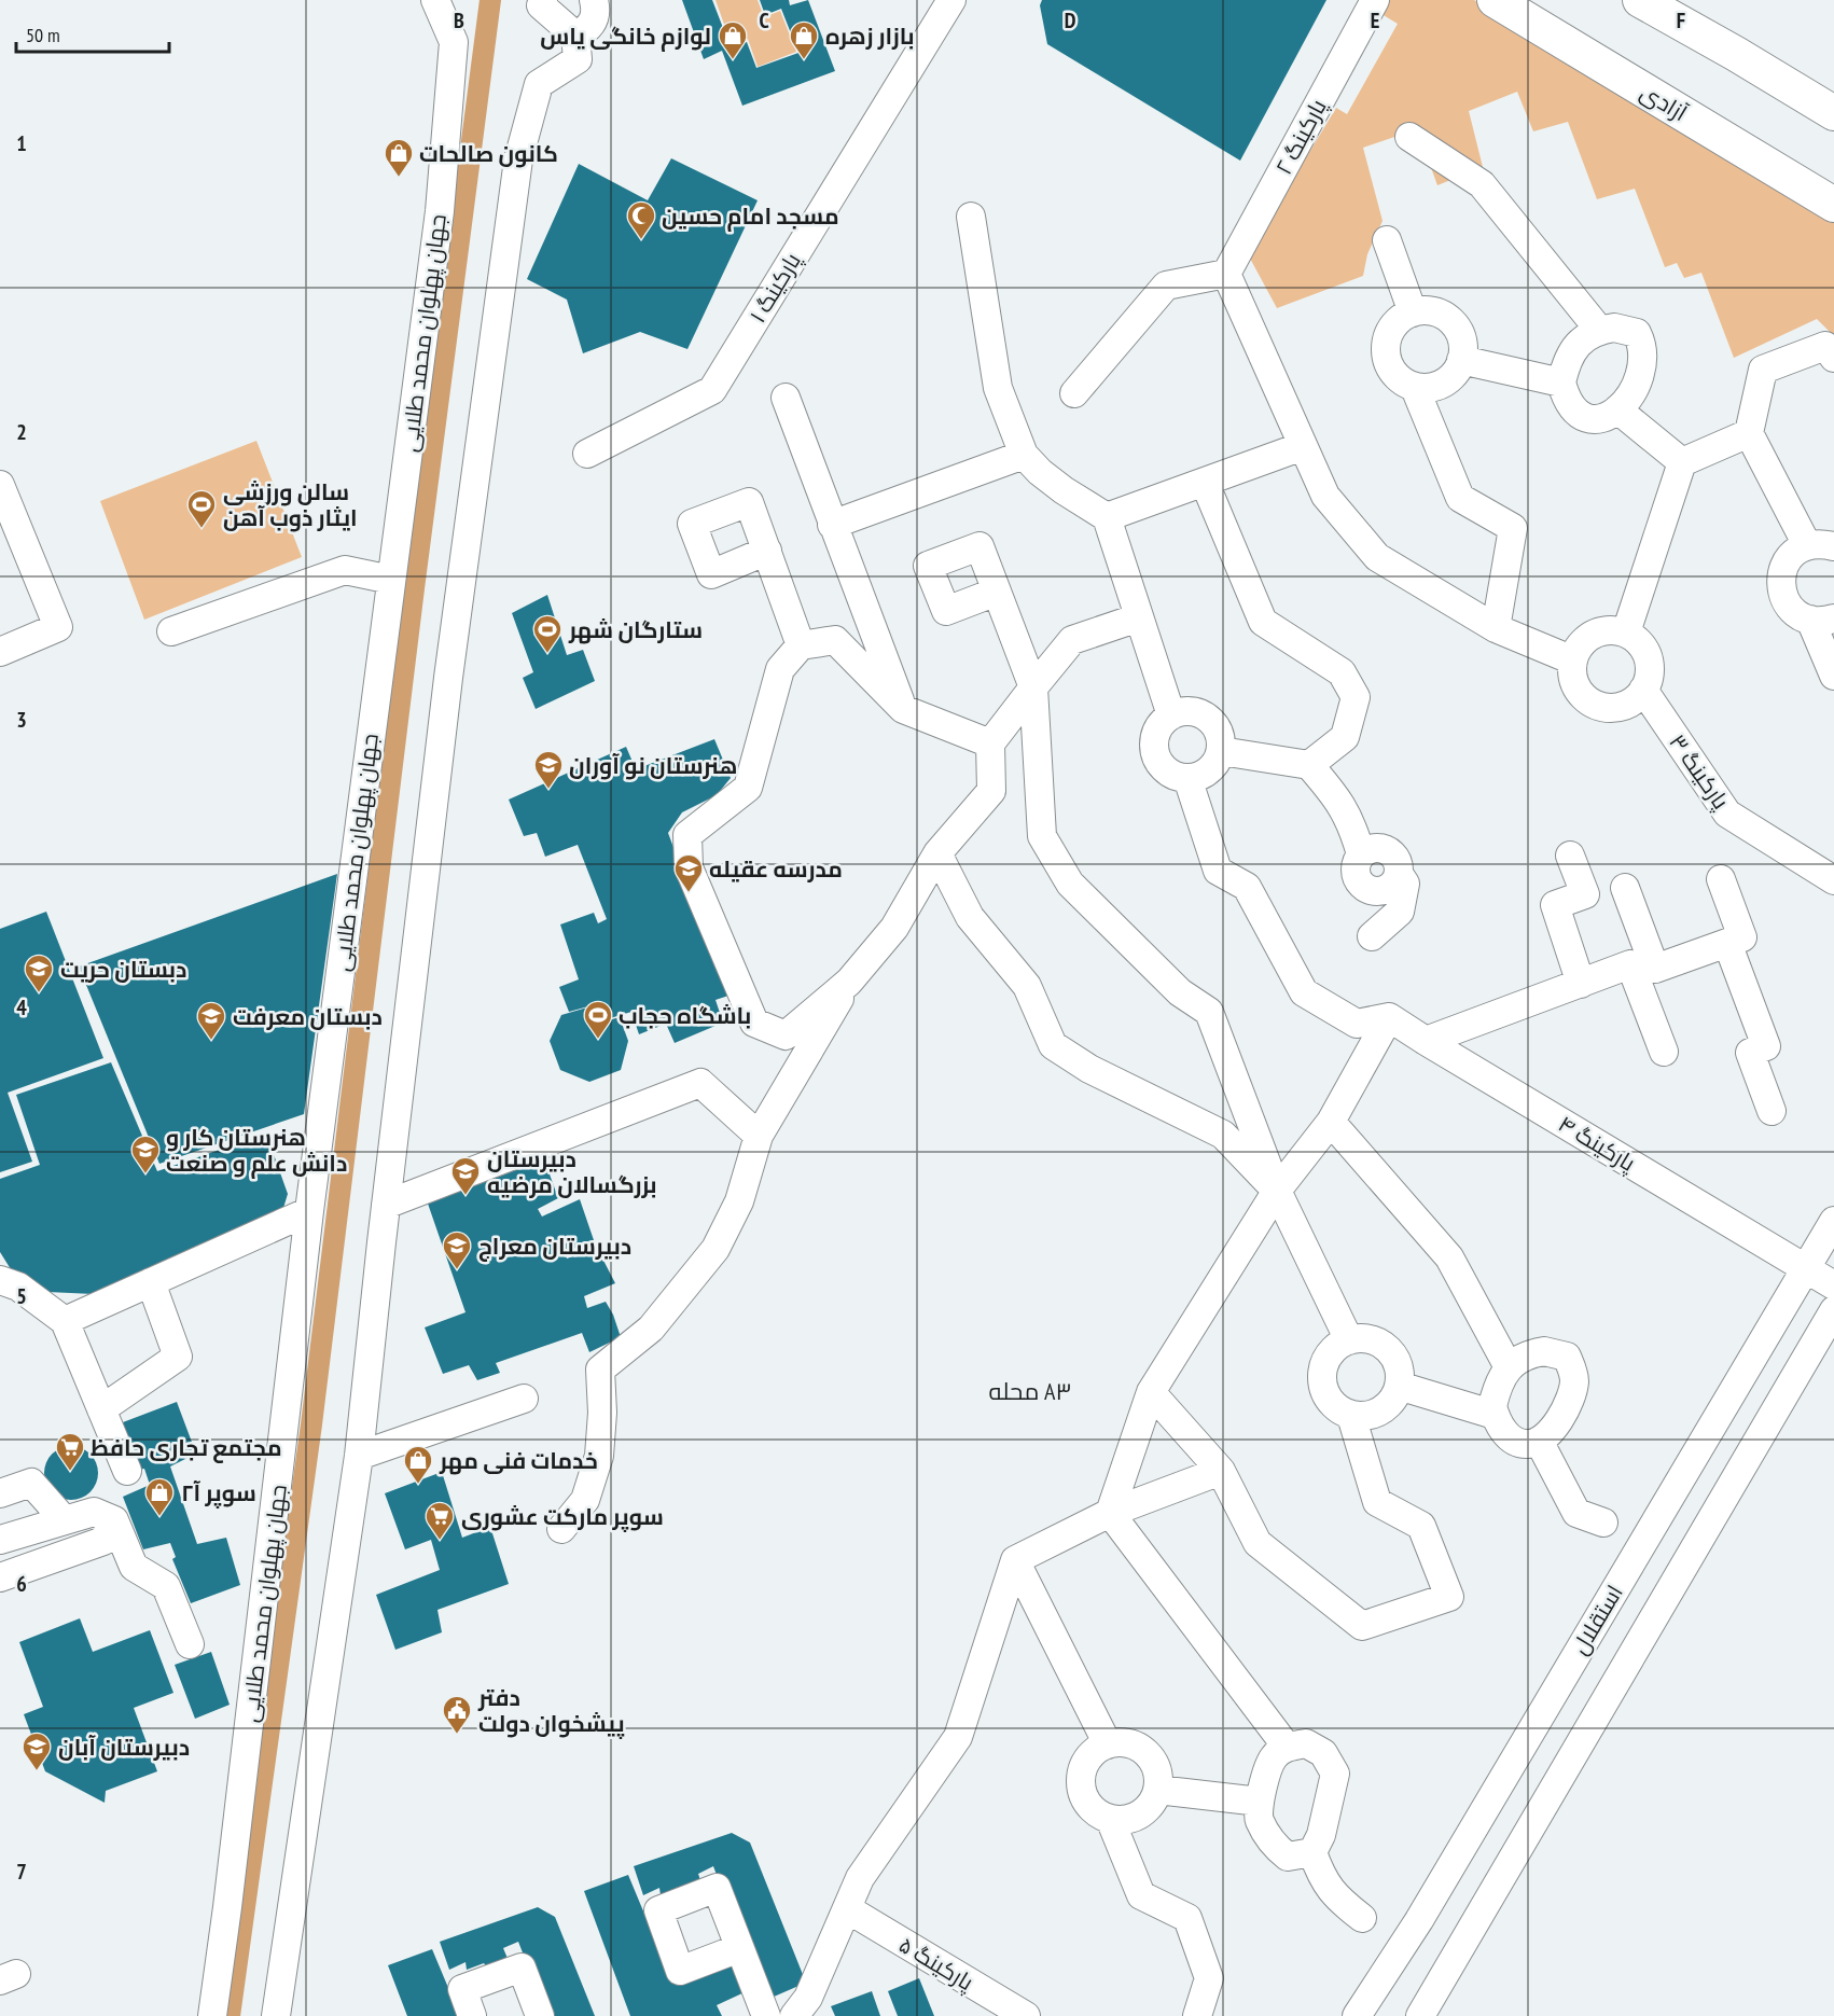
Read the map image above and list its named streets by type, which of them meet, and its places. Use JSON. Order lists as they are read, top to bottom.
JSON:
{
  "streets": {
    "main road": ["آزادی"],
    "street": [
      "پارکینگ ۲",
      "پارکینگ ۱",
      "جهان پهلوان محمد طلایی",
      "پارکینگ ۳",
      "پارکینگ ۴",
      "استقلال",
      "پارکینگ ۵"
    ]
  },
  "crossings": [
    ["پارکینگ ۴", "استقلال"]
  ],
  "districts": ["محله A۳"],
  "places": {
    "shop": [
      "لوازم خانگی یاس",
      "بازار زهره",
      "کانون صالحات",
      "خدمات فنی مهر",
      "سوپر آ۲"
    ],
    "mosque": ["مسجد امام حسین"],
    "sports": ["سالن ورزشی ایثار ذوب آهن", "ستارگان شهر", "باشگاه حجاب"],
    "school or university": [
      "هنرستان نو آوران",
      "مدرسه عقیله",
      "دبستان حریت",
      "دبستان معرفت",
      "هنرستان کار و دانش علم و صنعت",
      "دبیرستان بزرگسالان مرضیه",
      "دبیرستان معراج",
      "دبیرستان آبان"
    ],
    "supermarket": ["مجتمع تجاری حافظ", "سوپر مارکت عشوری"],
    "public building": ["دفتر پیشخوان دولت"]
  },
  "scale_bar": "50 m",
  "grid": {
    "columns": [
      "B",
      "C",
      "D",
      "E",
      "F"
    ],
    "rows": [
      "1",
      "2",
      "3",
      "4",
      "5",
      "6",
      "7"
    ]
  }
}
